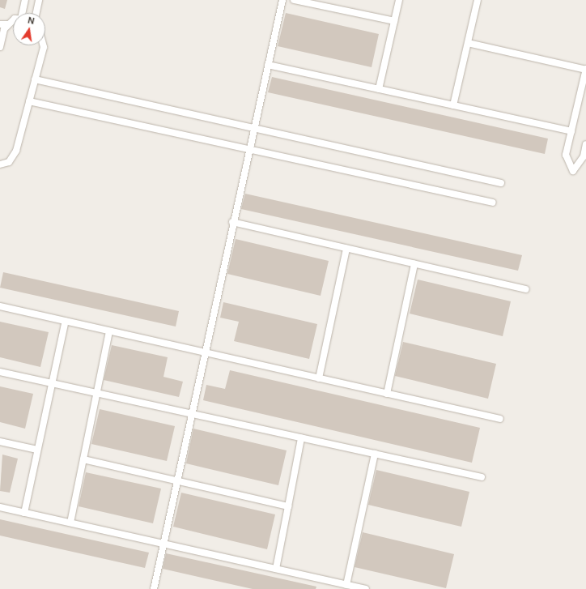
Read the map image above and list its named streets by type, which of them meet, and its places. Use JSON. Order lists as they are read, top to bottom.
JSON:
{
  "north": "top"
}
